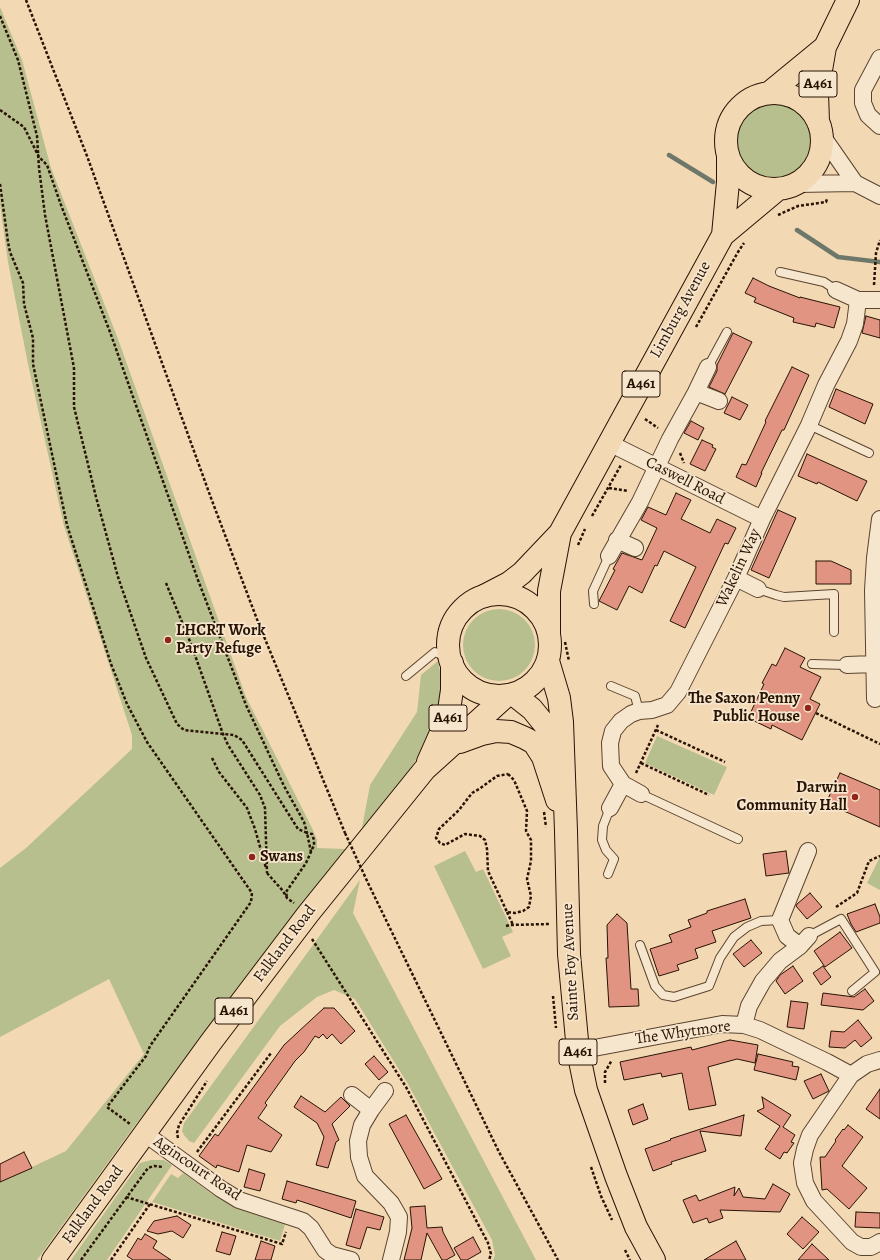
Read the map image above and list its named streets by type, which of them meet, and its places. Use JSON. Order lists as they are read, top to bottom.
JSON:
{
  "streets": {
    "main road": [
      "A461",
      "Limburg Avenue",
      "Falkland Road",
      "Sainte Foy Avenue"
    ],
    "street": [
      "Caswell Road",
      "Wakelin Way",
      "The Whytmore",
      "Agincourt Road"
    ]
  },
  "crossings": [
    ["A461", "Limburg Avenue"],
    ["A461", "Falkland Road"],
    ["A461", "Sainte Foy Avenue"],
    ["Limburg Avenue", "Caswell Road"],
    ["Limburg Avenue", "Falkland Road"],
    ["Limburg Avenue", "Sainte Foy Avenue"],
    ["Caswell Road", "Wakelin Way"],
    ["Falkland Road", "Sainte Foy Avenue"],
    ["Falkland Road", "Agincourt Road"],
    ["Sainte Foy Avenue", "The Whytmore"]
  ],
  "places": [
    "LHCRT Work Party Refuge",
    "The Saxon Penny Public House",
    "Darwin Community Hall",
    "Swans"
  ]
}
